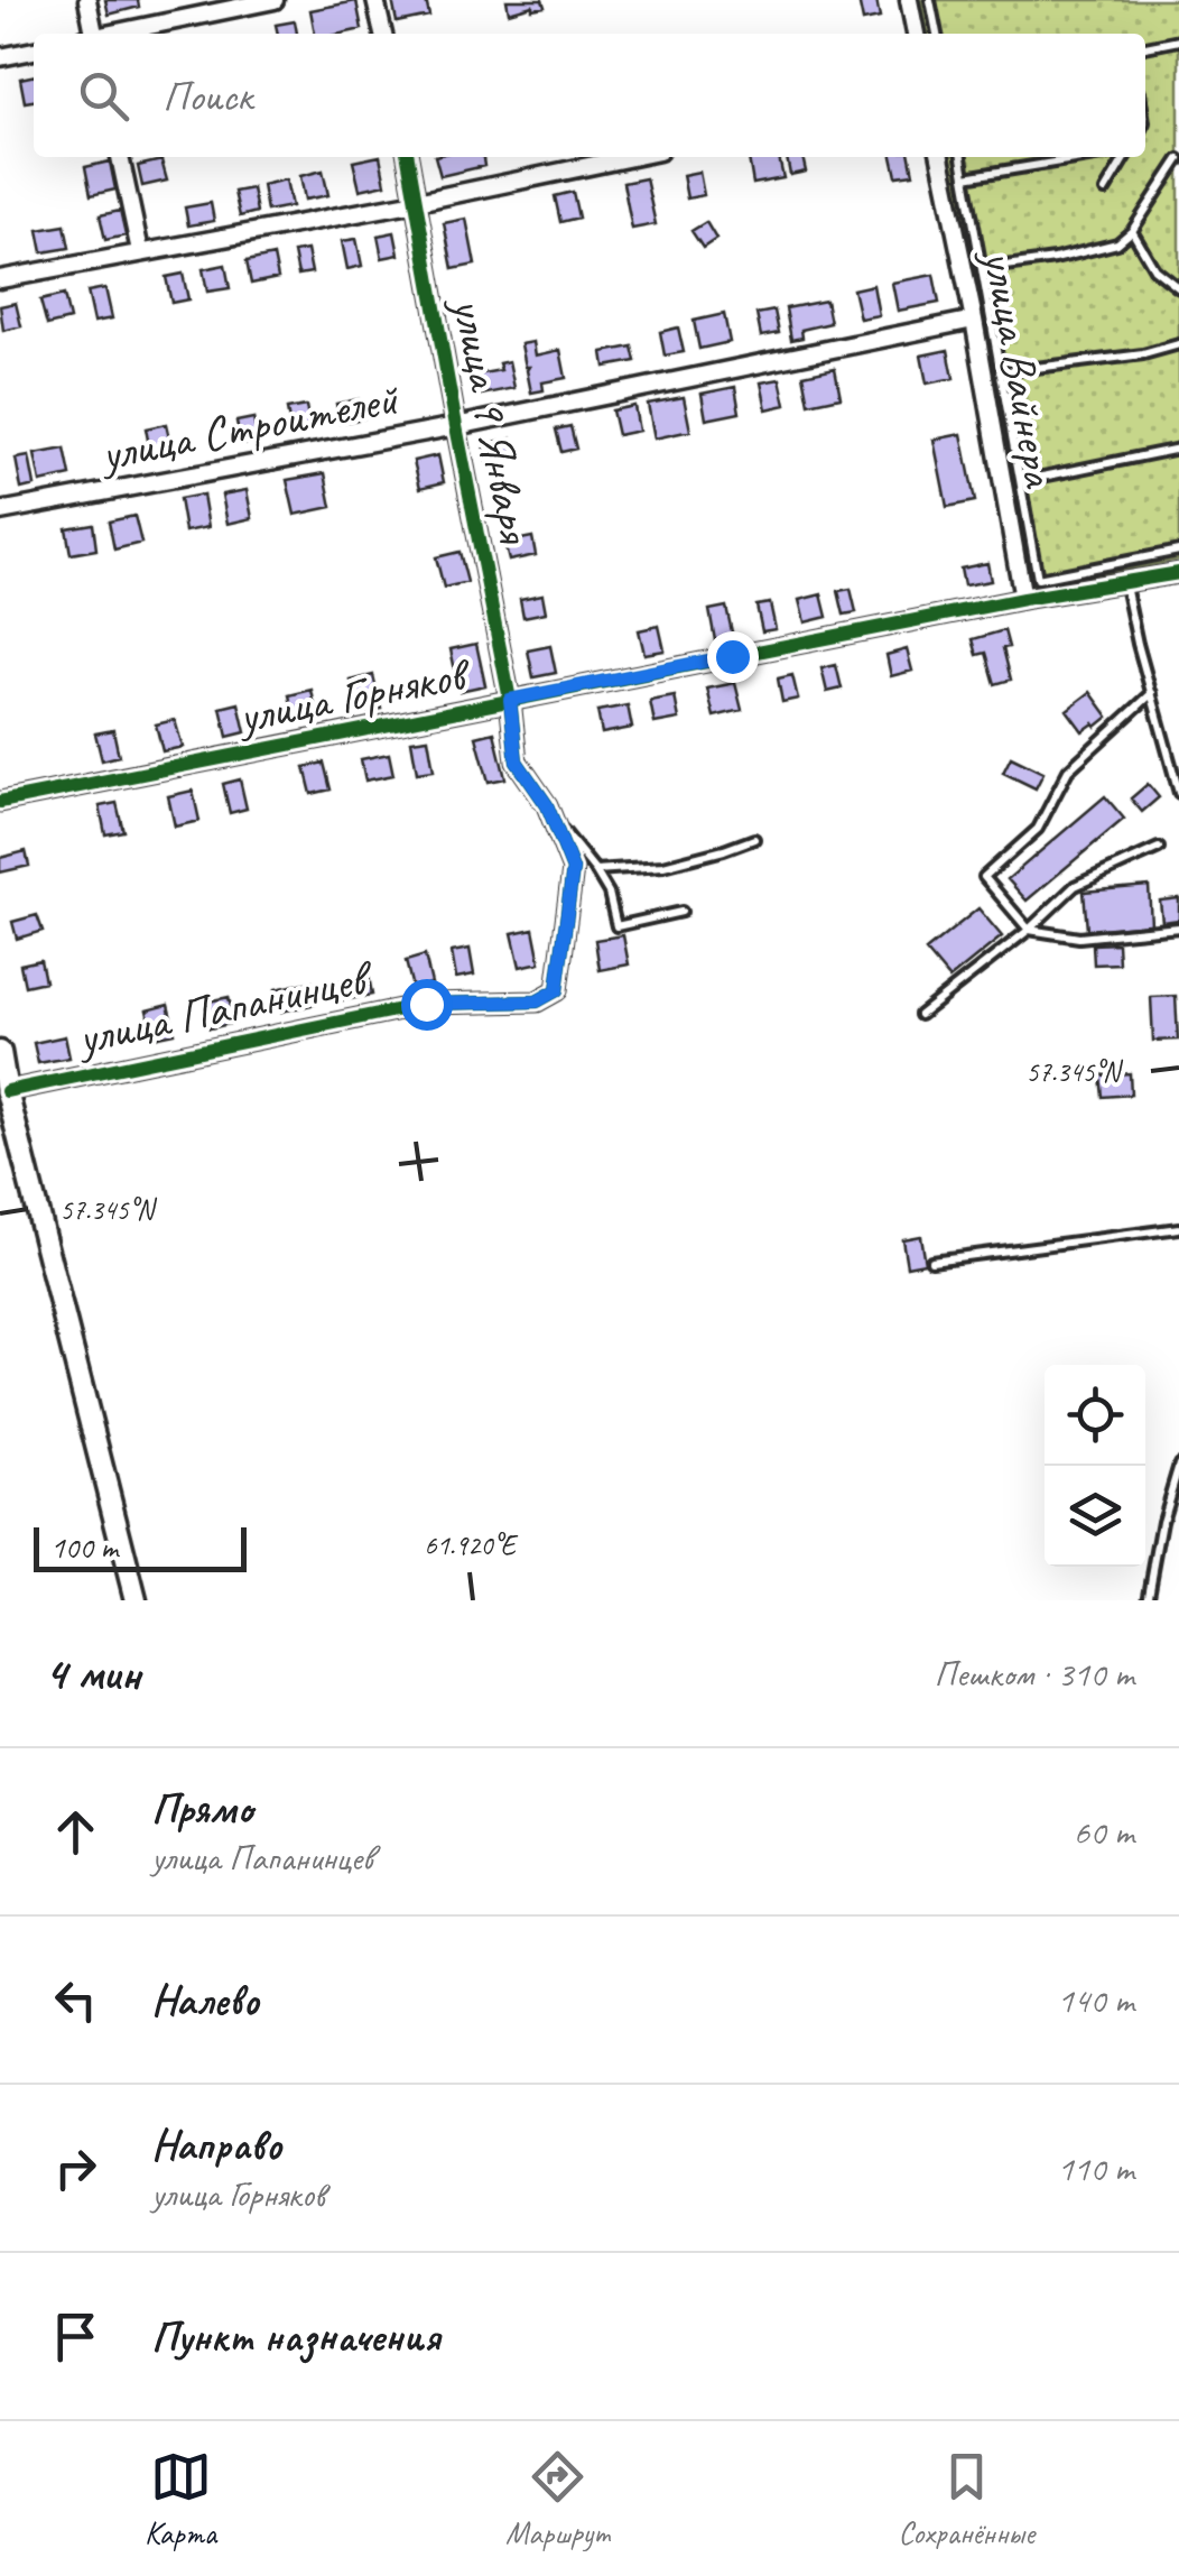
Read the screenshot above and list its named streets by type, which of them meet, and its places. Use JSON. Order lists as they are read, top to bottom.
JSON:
{
  "streets": {
    "street": [
      "улица Вайнера",
      "улица 9 Января",
      "улица Строителей",
      "улица Горняков",
      "улица Папанинцев"
    ]
  },
  "crossings": [
    ["улица Вайнера", "улица Строителей"],
    ["улица Вайнера", "улица Горняков"],
    ["улица 9 Января", "улица Строителей"],
    ["улица 9 Января", "улица Горняков"],
    ["улица 9 Января", "улица Папанинцев"]
  ],
  "scale_bar": "100 m",
  "page": {
    "search": "Поиск",
    "scale": "100 m",
    "heading": ["4 мин", "Пешком · 310 m"],
    "list": [
      ["Прямо", "улица Папанинцев", "60 m"],
      ["Налево", "140 m"],
      ["Направо", "улица Горняков", "110 m"],
      "Пункт назначения"
    ],
    "nav": ["Карта", "Маршрут", "Сохранённые"]
  },
  "coordinates": ["57.345°N", "61.920°E"]
}
